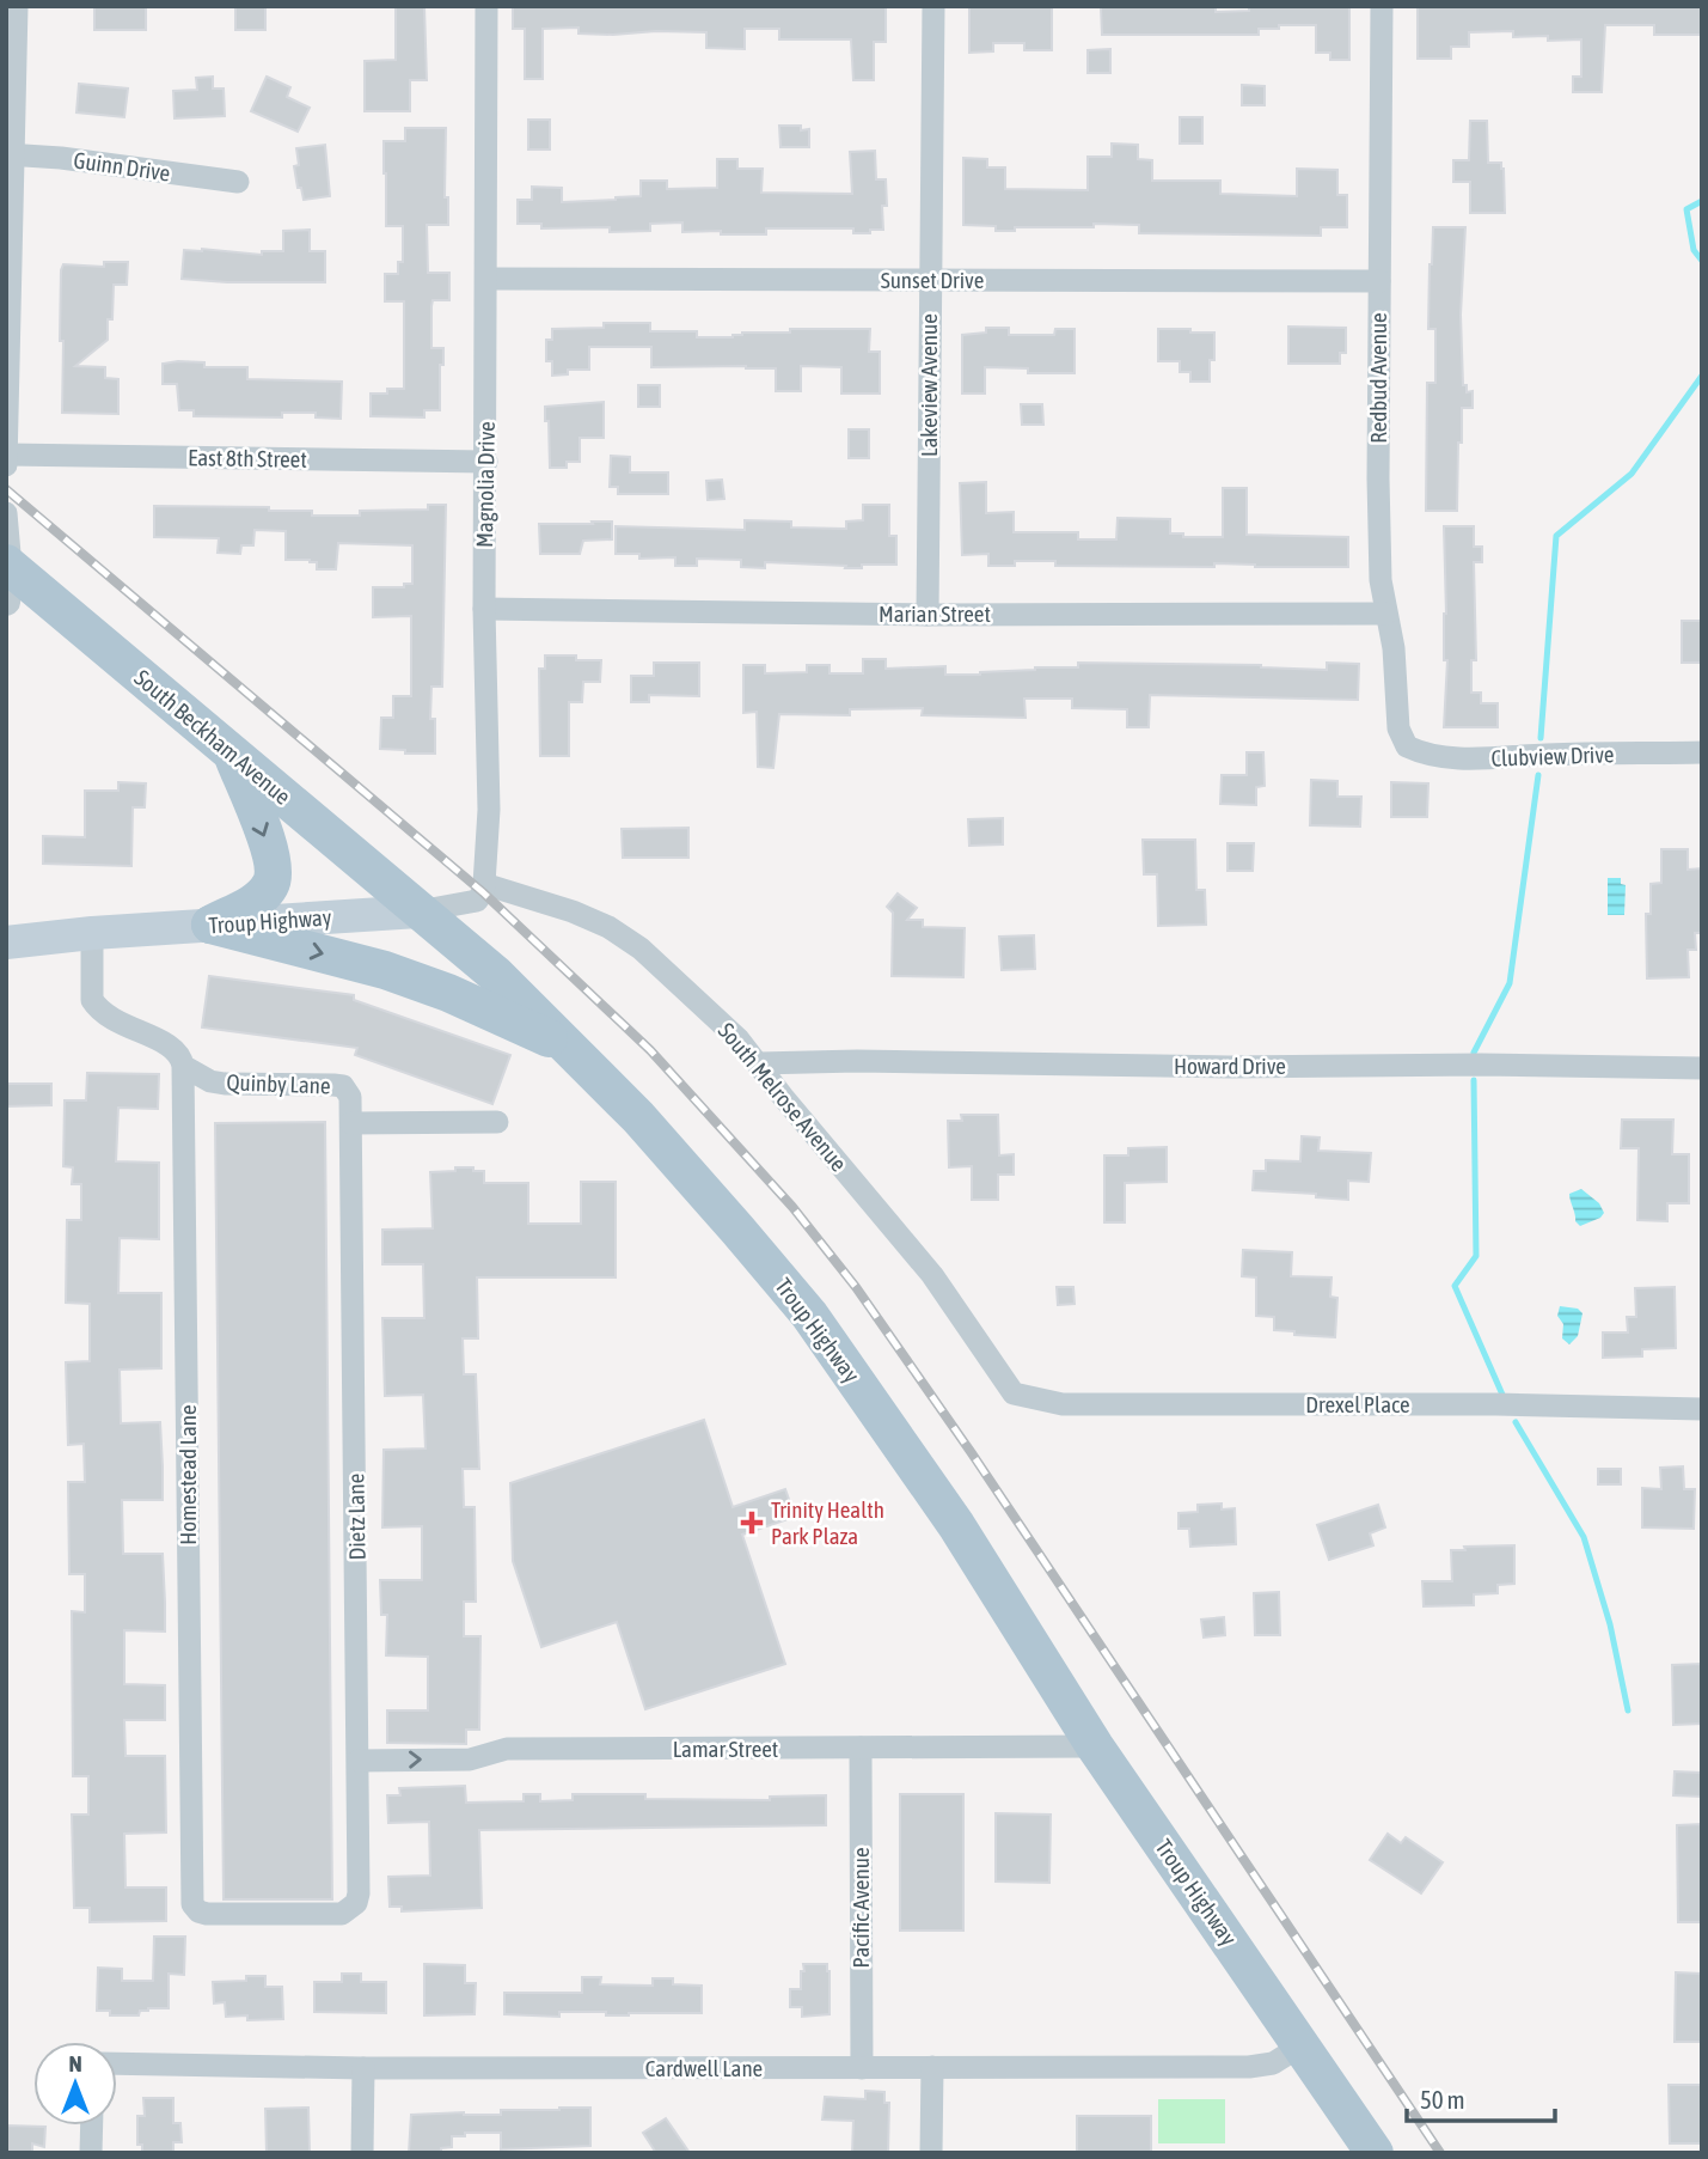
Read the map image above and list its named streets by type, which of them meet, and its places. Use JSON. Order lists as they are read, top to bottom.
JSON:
{
  "streets": {
    "main road": ["South Beckham Avenue", "Troup Highway"],
    "street": [
      "Guinn Drive",
      "Sunset Drive",
      "Redbud Avenue",
      "Lakeview Avenue",
      "East 8th Street",
      "Magnolia Drive",
      "Marian Street",
      "Clubview Drive",
      "Howard Drive",
      "Quinby Lane",
      "South Melrose Avenue",
      "Drexel Place",
      "Homestead Lane",
      "Dietz Lane",
      "Lamar Street",
      "Pacific Avenue",
      "Cardwell Lane"
    ]
  },
  "crossings": [
    ["Sunset Drive", "Redbud Avenue"],
    ["Sunset Drive", "Lakeview Avenue"],
    ["Sunset Drive", "Magnolia Drive"],
    ["Redbud Avenue", "Marian Street"],
    ["Redbud Avenue", "Clubview Drive"],
    ["Lakeview Avenue", "Marian Street"],
    ["East 8th Street", "Magnolia Drive"],
    ["Magnolia Drive", "Marian Street"],
    ["Magnolia Drive", "South Melrose Avenue"],
    ["South Beckham Avenue", "Troup Highway"],
    ["Troup Highway", "Lamar Street"],
    ["Troup Highway", "Cardwell Lane"],
    ["Howard Drive", "South Melrose Avenue"],
    ["Quinby Lane", "Homestead Lane"],
    ["Quinby Lane", "Dietz Lane"],
    ["South Melrose Avenue", "Drexel Place"],
    ["Homestead Lane", "Dietz Lane"],
    ["Dietz Lane", "Lamar Street"],
    ["Lamar Street", "Pacific Avenue"],
    ["Pacific Avenue", "Cardwell Lane"]
  ],
  "one_way": ["Lamar Street"],
  "places": {
    "health": ["Trinity Health Park Plaza"]
  },
  "scale_bar": "50 m",
  "north": "top"
}
